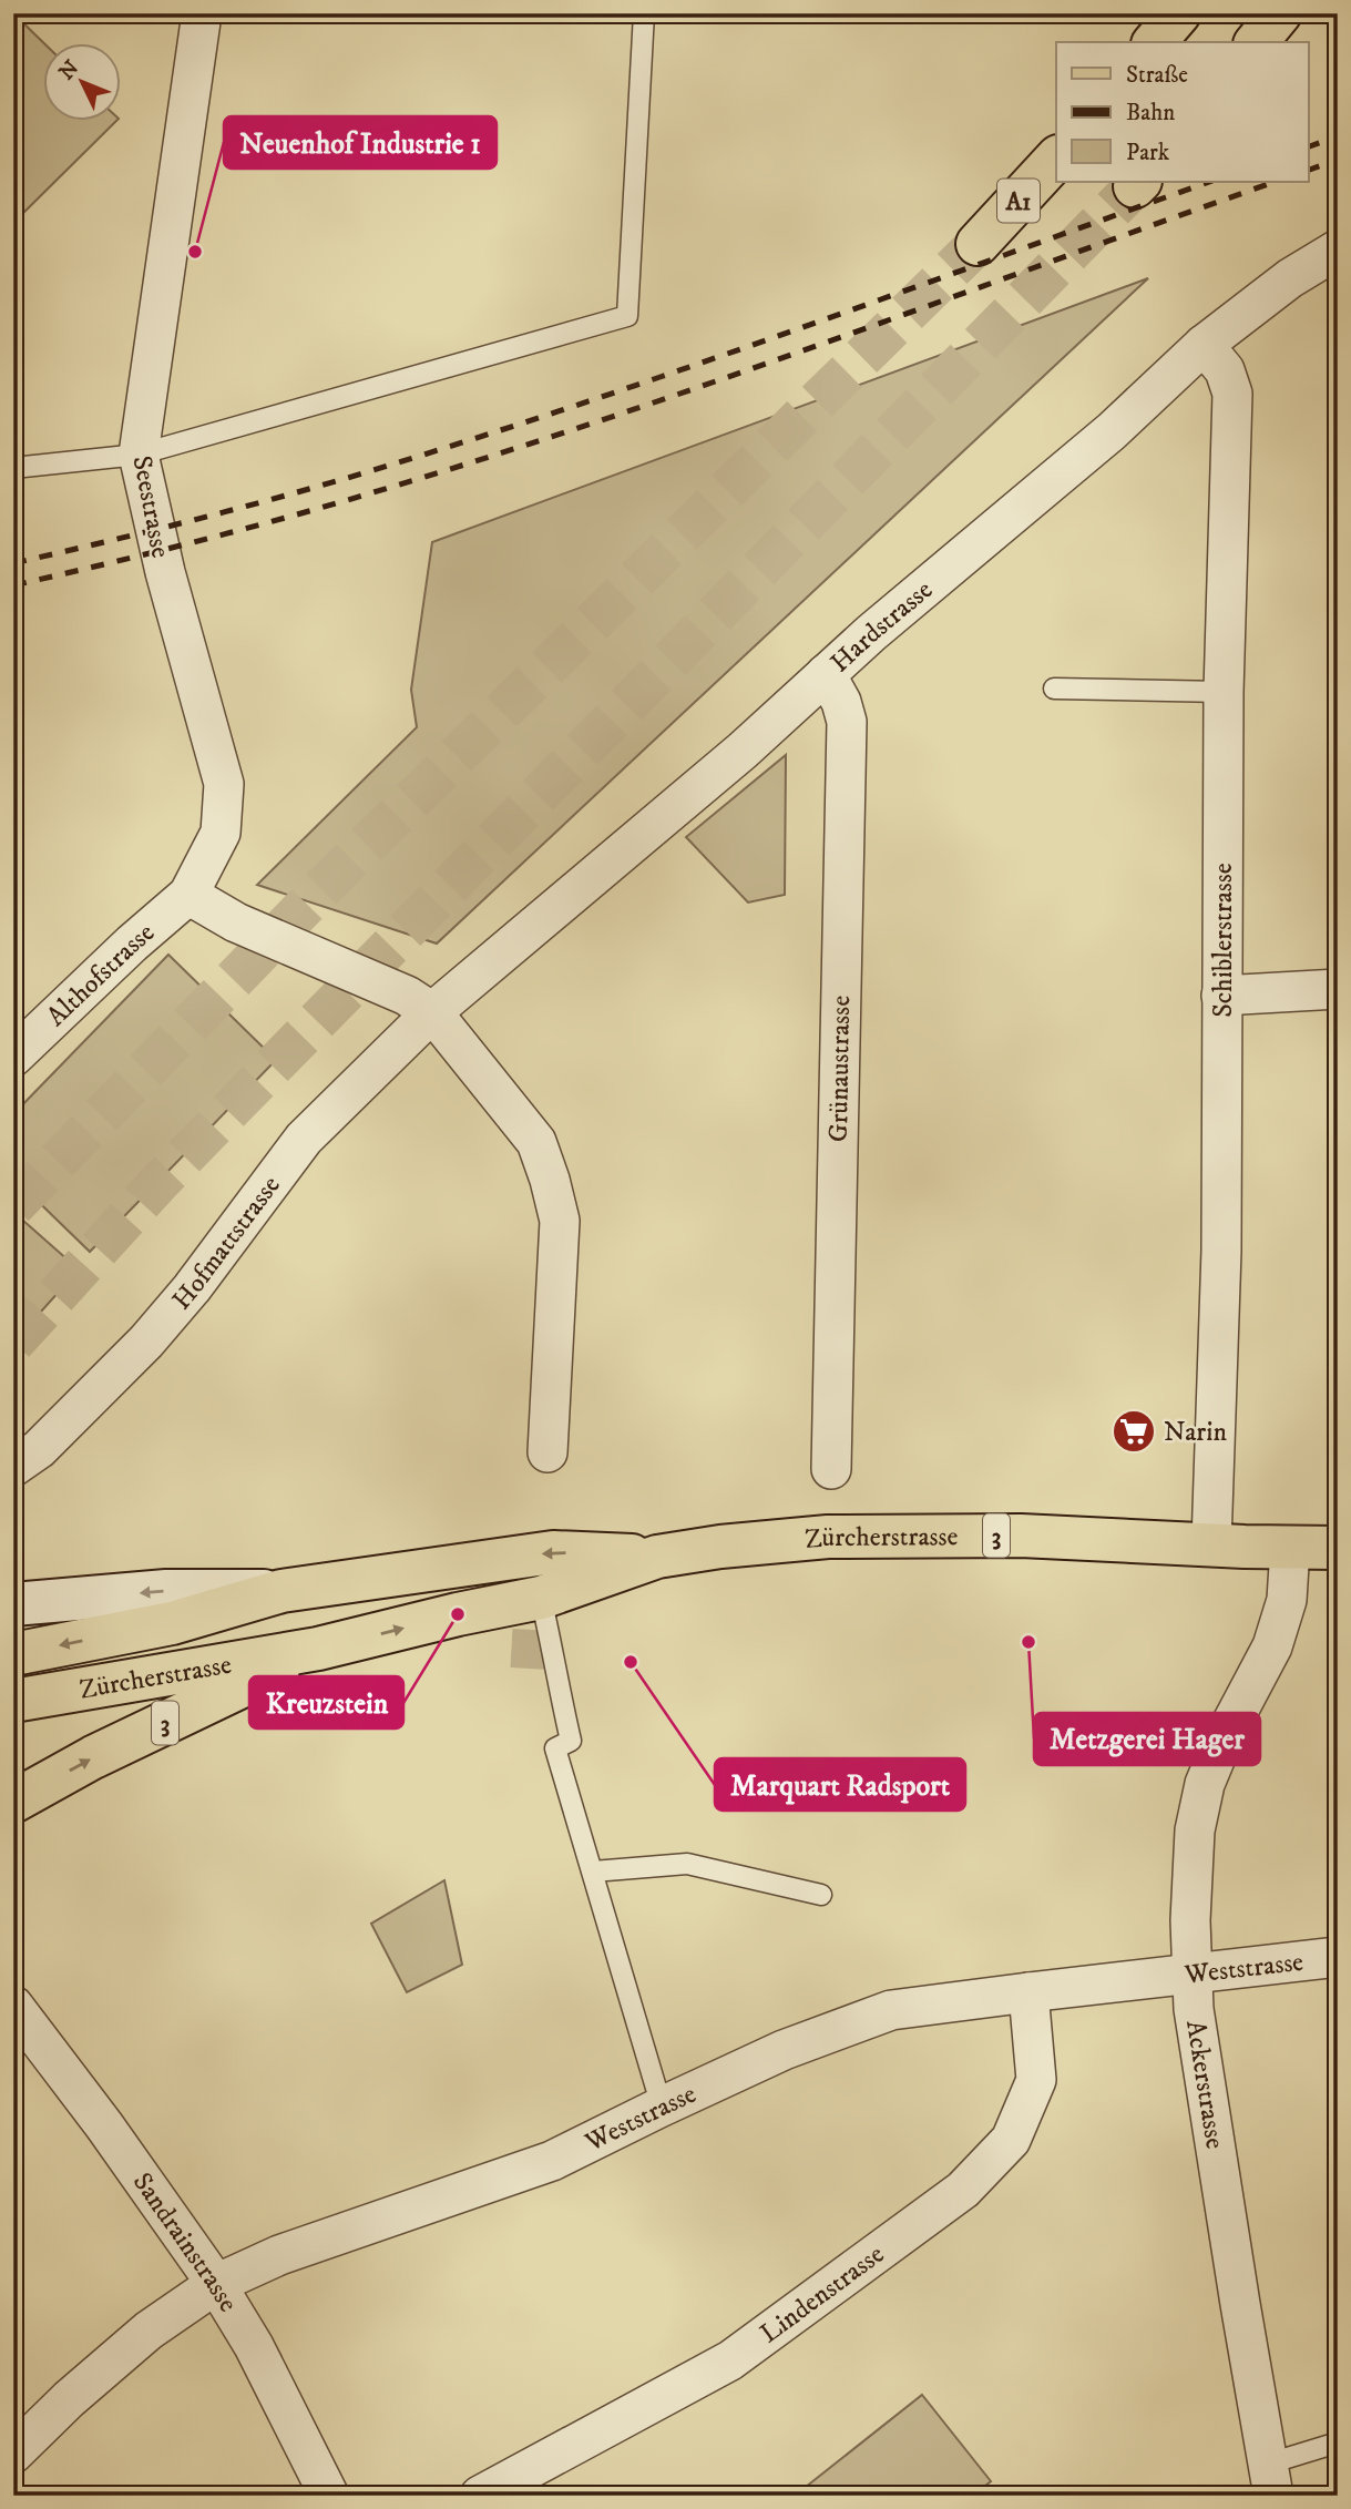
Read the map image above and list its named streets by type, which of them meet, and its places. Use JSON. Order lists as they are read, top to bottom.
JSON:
{
  "streets": {
    "main road": ["A1", "3", "Zürcherstrasse"],
    "street": [
      "Seestrasse",
      "Hardstrasse",
      "Schiblerstrasse",
      "Althofstrasse",
      "Grünaustrasse",
      "Hofmattstrasse",
      "Weststrasse",
      "Ackerstrasse",
      "Sandrainstrasse",
      "Lindenstrasse"
    ]
  },
  "crossings": [
    ["Seestrasse", "Althofstrasse"],
    ["Hardstrasse", "Schiblerstrasse"],
    ["Hardstrasse", "Grünaustrasse"],
    ["Hardstrasse", "Hofmattstrasse"],
    ["Schiblerstrasse", "Zürcherstrasse"],
    ["3", "Zürcherstrasse"],
    ["Zürcherstrasse", "Ackerstrasse"],
    ["Weststrasse", "Ackerstrasse"],
    ["Weststrasse", "Sandrainstrasse"],
    ["Weststrasse", "Lindenstrasse"]
  ],
  "places": {
    "other": [
      "Neuenhof Industrie 1",
      "Kreuzstein",
      "Metzgerei Hager",
      "Marquart Radsport"
    ],
    "supermarket": ["Narin"]
  },
  "legend": ["Straße", "Bahn", "Park"],
  "north": "top left"
}
